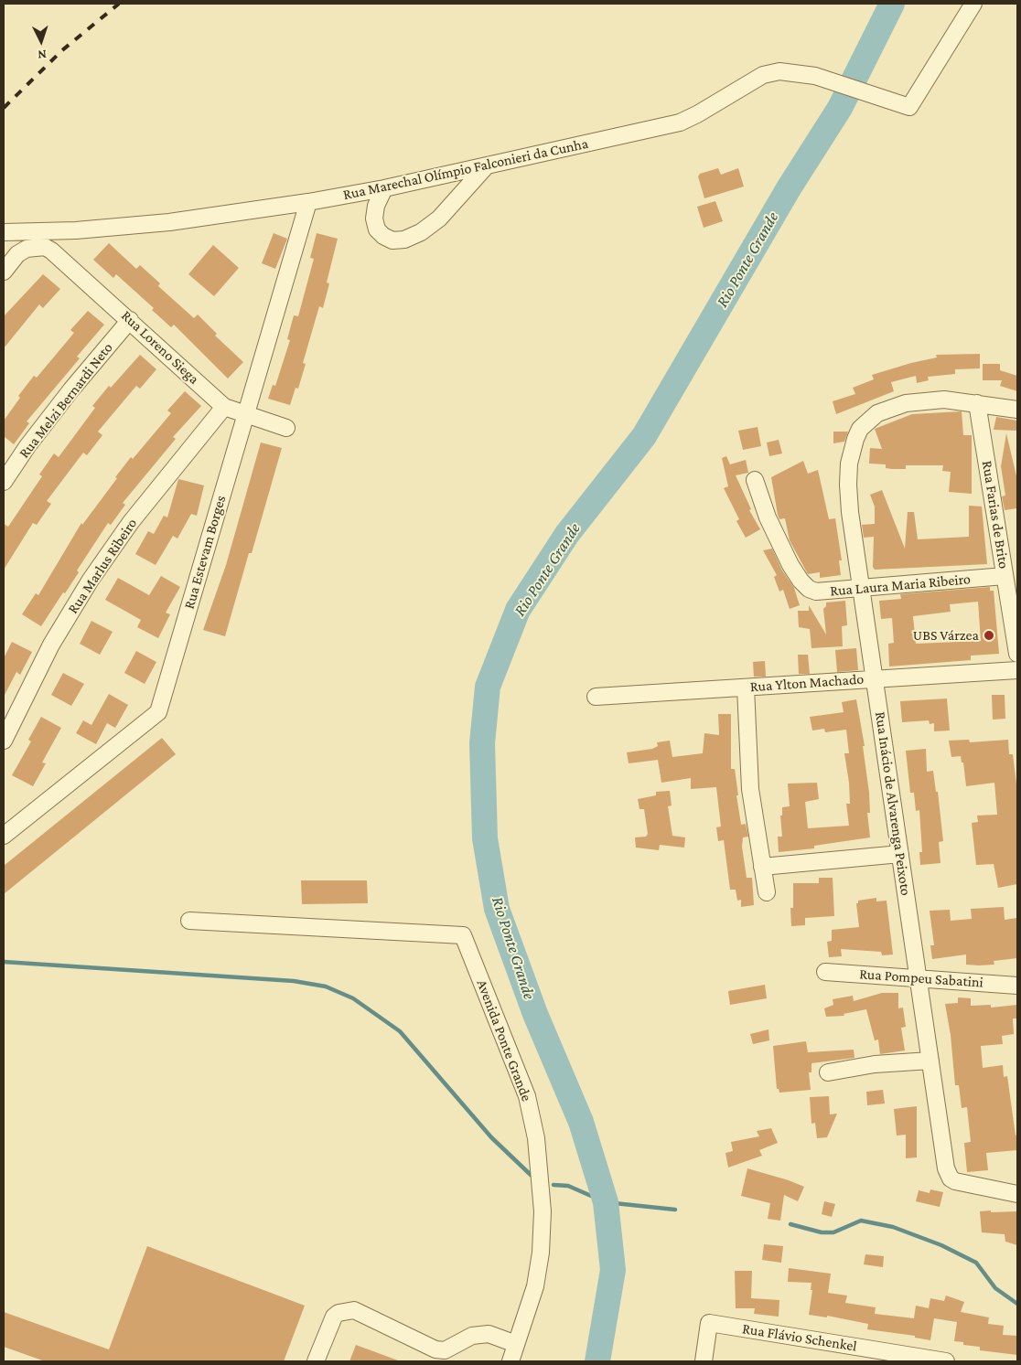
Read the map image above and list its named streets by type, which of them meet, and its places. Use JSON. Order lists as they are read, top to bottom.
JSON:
{
  "streets": {
    "street": [
      "Rua Marechal Olímpio Falconieri da Cunha",
      "Rua Loreno Siega",
      "Rua Melzi Bernardi Neto",
      "Rua Farias de Brito",
      "Rua Estevam Borges",
      "Rua Marlus Ribeiro",
      "Rua Laura Maria Ribeiro",
      "Rua Ylton Machado",
      "Rua Inácio de Alvarenga Peixoto",
      "Rua Pompeu Sabatini",
      "Avenida Ponte Grande",
      "Rua Flávio Schenkel"
    ]
  },
  "crossings": [
    ["Rua Marechal Olímpio Falconieri da Cunha", "Rua Estevam Borges"],
    ["Rua Loreno Siega", "Rua Melzi Bernardi Neto"],
    ["Rua Loreno Siega", "Rua Estevam Borges"],
    ["Rua Loreno Siega", "Rua Marlus Ribeiro"],
    ["Rua Farias de Brito", "Rua Laura Maria Ribeiro"],
    ["Rua Farias de Brito", "Rua Inácio de Alvarenga Peixoto"],
    ["Rua Laura Maria Ribeiro", "Rua Inácio de Alvarenga Peixoto"],
    ["Rua Ylton Machado", "Rua Inácio de Alvarenga Peixoto"],
    ["Rua Inácio de Alvarenga Peixoto", "Rua Pompeu Sabatini"]
  ],
  "water": ["Rio Ponte Grande"],
  "places": ["UBS Várzea"],
  "north": "bottom"
}
